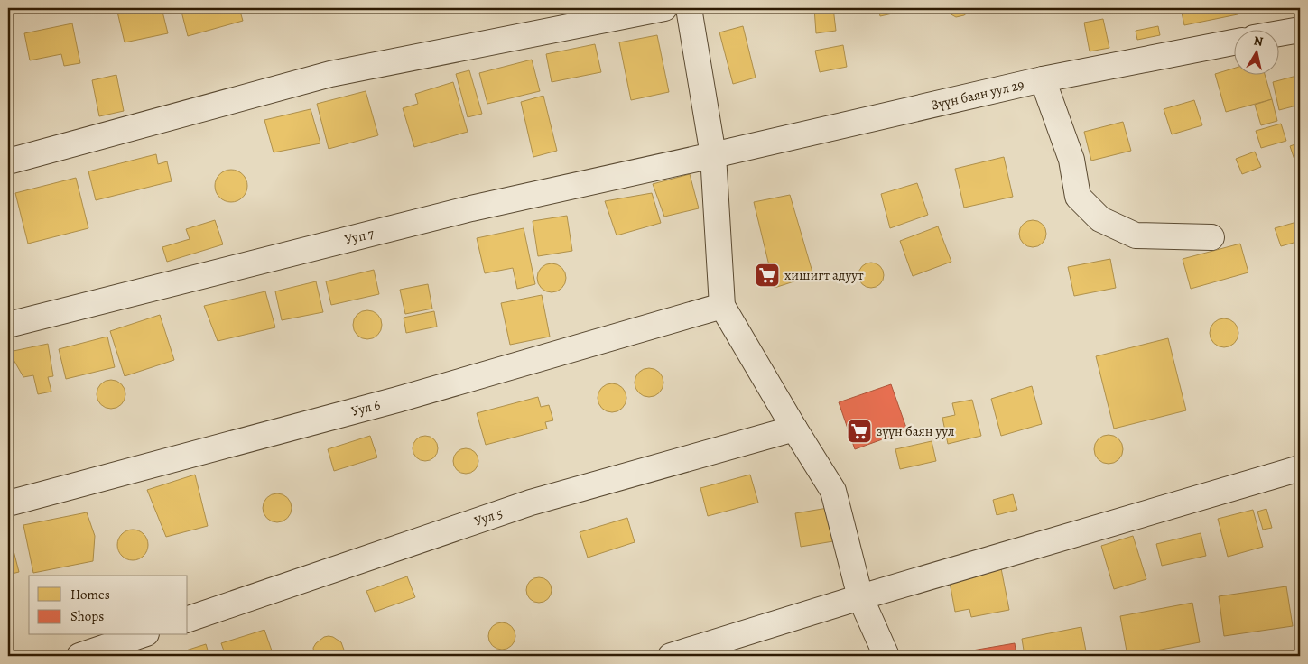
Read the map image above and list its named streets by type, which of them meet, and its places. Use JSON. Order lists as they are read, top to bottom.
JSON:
{
  "streets": {
    "street": [
      "Зүүн баян уул 29",
      "Ууп 7",
      "Уул 6",
      "Уул 5"
    ]
  },
  "crossings": [
    ["Зүүн баян уул 29", "Ууп 7"]
  ],
  "places": {
    "supermarket": ["хишигт адуут", "зүүн баян уул"]
  },
  "legend": ["Homes", "Shops"],
  "north": "top"
}
